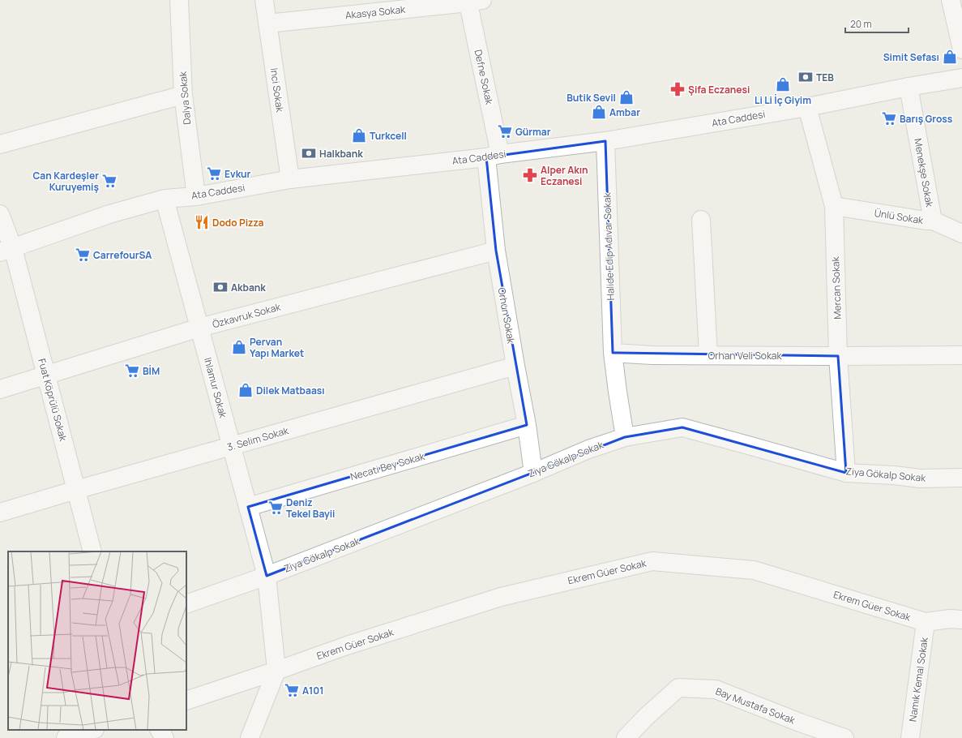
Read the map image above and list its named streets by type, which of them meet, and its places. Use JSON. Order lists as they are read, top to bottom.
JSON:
{
  "streets": {
    "street": [
      "Akasya Sokak",
      "Defne Sokak",
      "Inci Sokak",
      "Dalya Sokak",
      "Ata Caddesi",
      "Menekşe Sokak",
      "Ünlü Sokak",
      "Halide Edip Adıvar Sokak",
      "Mercan Sokak",
      "Özkavruk Sokak",
      "Orhun Sokak",
      "Orhan Veli Sokak",
      "Ihlamur Sokak",
      "Fuat Köprülü Sokak",
      "3. Selim Sokak",
      "Ziya Gökalp Sokak",
      "Necati Bey Sokak",
      "Ekrem Güer Sokak",
      "Namık Kemal Sokak",
      "Bay Mustafa Sokak"
    ]
  },
  "crossings": [
    ["Akasya Sokak", "Defne Sokak"],
    ["Akasya Sokak", "Inci Sokak"],
    ["Defne Sokak", "Ata Caddesi"],
    ["Defne Sokak", "Orhun Sokak"],
    ["Inci Sokak", "Ata Caddesi"],
    ["Dalya Sokak", "Ata Caddesi"],
    ["Ata Caddesi", "Menekşe Sokak"],
    ["Ata Caddesi", "Halide Edip Adıvar Sokak"],
    ["Ata Caddesi", "Mercan Sokak"],
    ["Ata Caddesi", "Orhun Sokak"],
    ["Ata Caddesi", "Ihlamur Sokak"],
    ["Ata Caddesi", "Fuat Köprülü Sokak"],
    ["Menekşe Sokak", "Ünlü Sokak"],
    ["Ünlü Sokak", "Mercan Sokak"],
    ["Halide Edip Adıvar Sokak", "Orhan Veli Sokak"],
    ["Mercan Sokak", "Orhan Veli Sokak"],
    ["Mercan Sokak", "Ziya Gökalp Sokak"],
    ["Özkavruk Sokak", "Orhun Sokak"],
    ["Özkavruk Sokak", "Ihlamur Sokak"],
    ["Özkavruk Sokak", "Fuat Köprülü Sokak"],
    ["Orhun Sokak", "3. Selim Sokak"],
    ["Orhun Sokak", "Ziya Gökalp Sokak"],
    ["Orhun Sokak", "Necati Bey Sokak"],
    ["Ihlamur Sokak", "3. Selim Sokak"],
    ["Ihlamur Sokak", "Ziya Gökalp Sokak"],
    ["Ihlamur Sokak", "Necati Bey Sokak"],
    ["Ihlamur Sokak", "Ekrem Güer Sokak"],
    ["Fuat Köprülü Sokak", "3. Selim Sokak"],
    ["Ekrem Güer Sokak", "Namık Kemal Sokak"]
  ],
  "places": {
    "shop": [
      "Simit Sefası",
      "Li Li İç Giyim",
      "Butik Sevil",
      "Ambar",
      "Turkcell",
      "Pervan Yapı Market",
      "Dilek Matbaası"
    ],
    "bank": ["TEB", "Halkbank", "Akbank"],
    "pharmacy": ["Şifa Eczanesi", "Alper Akın Eczanesi"],
    "supermarket": [
      "Barış Gross",
      "Gürmar",
      "Evkur",
      "Can Kardeşler Kuruyemiş",
      "CarrefourSA",
      "BİM",
      "Deniz Tekel Bayii",
      "A101"
    ],
    "restaurant": ["Dodo Pizza"]
  },
  "scale_bar": "20 m"
}
